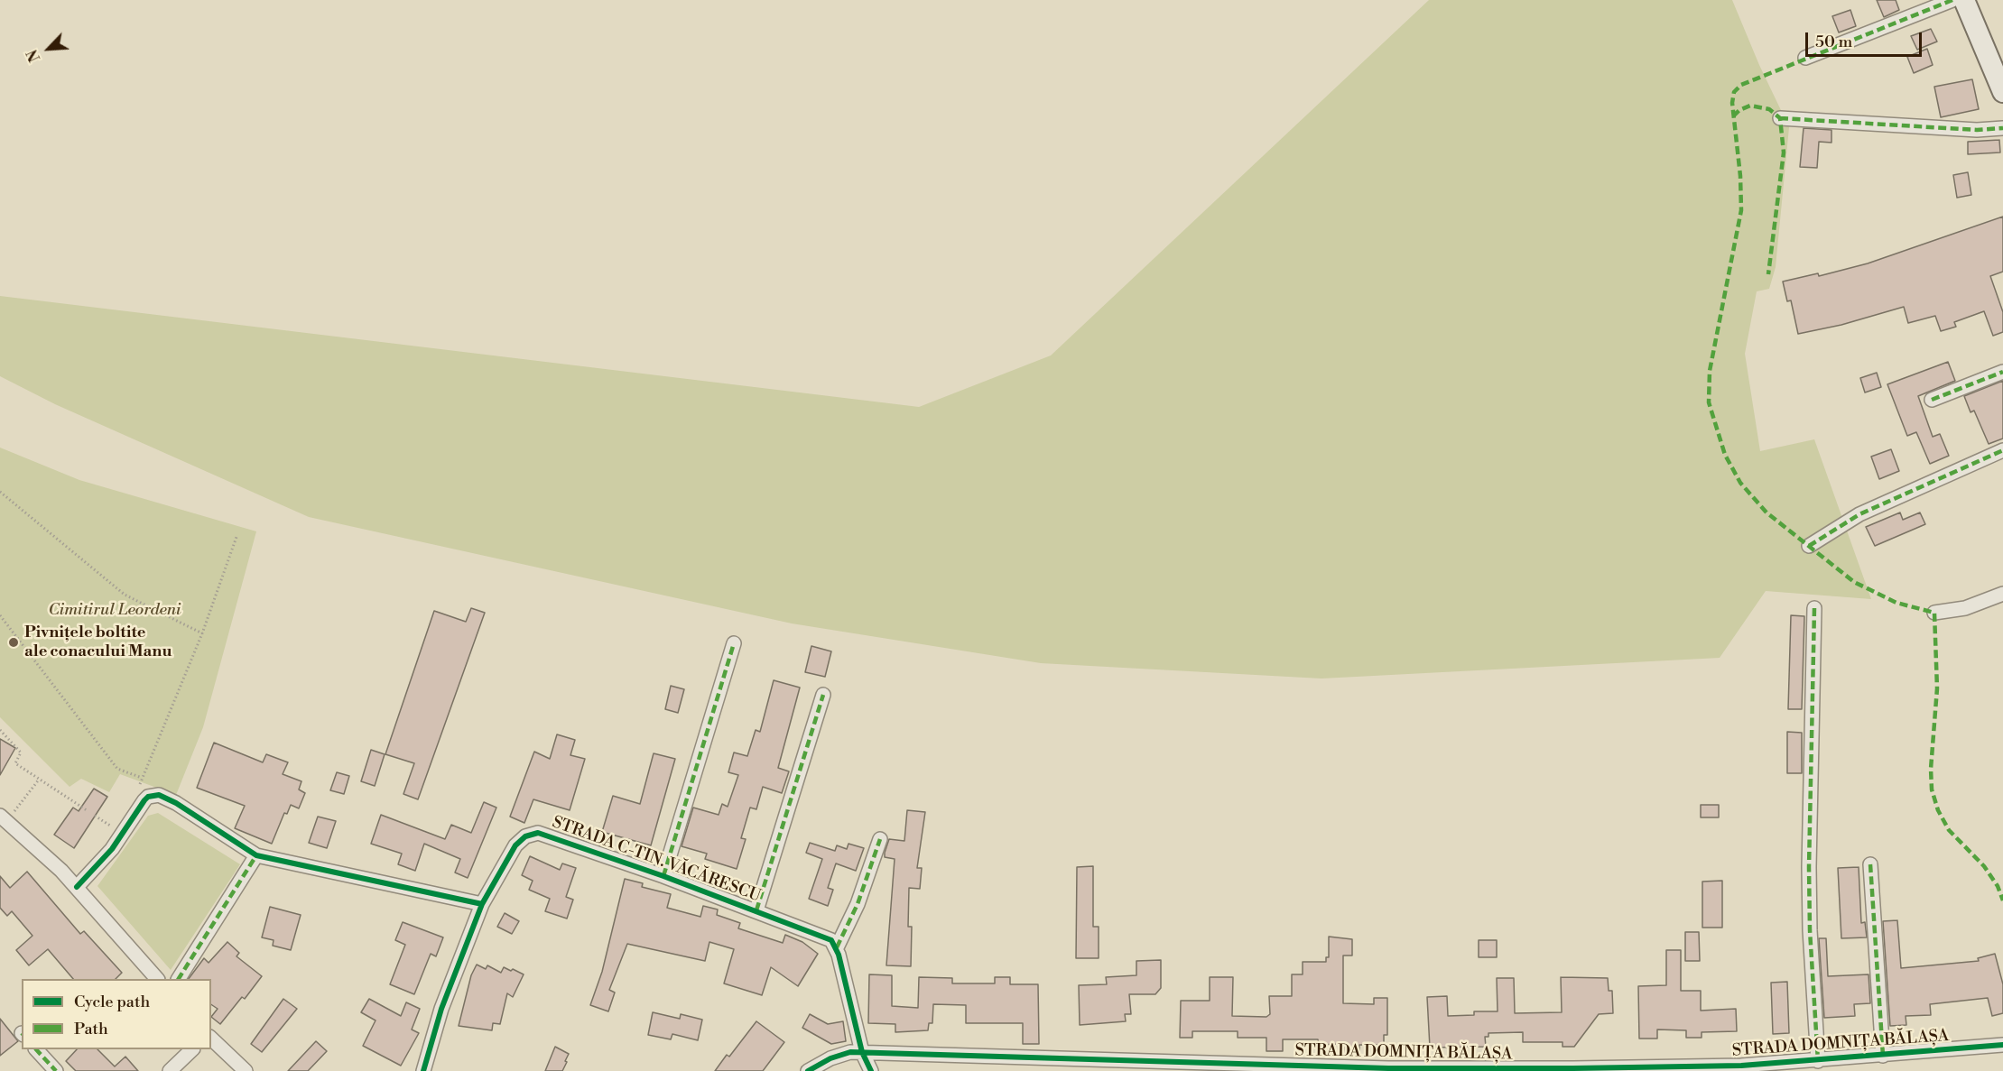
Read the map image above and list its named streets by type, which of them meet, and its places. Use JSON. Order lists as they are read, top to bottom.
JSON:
{
  "streets": {
    "street": ["STRADA C-TIN. VĂCĂRESCU", "STRADA DOMNIȚA BĂLAȘA"]
  },
  "parks": ["Cimitirul Leordeni"],
  "places": ["Pivnițele boltite ale conacului Manu"],
  "legend": ["Cycle path", "Path"],
  "scale_bar": "50 m",
  "north": "bottom left"
}
